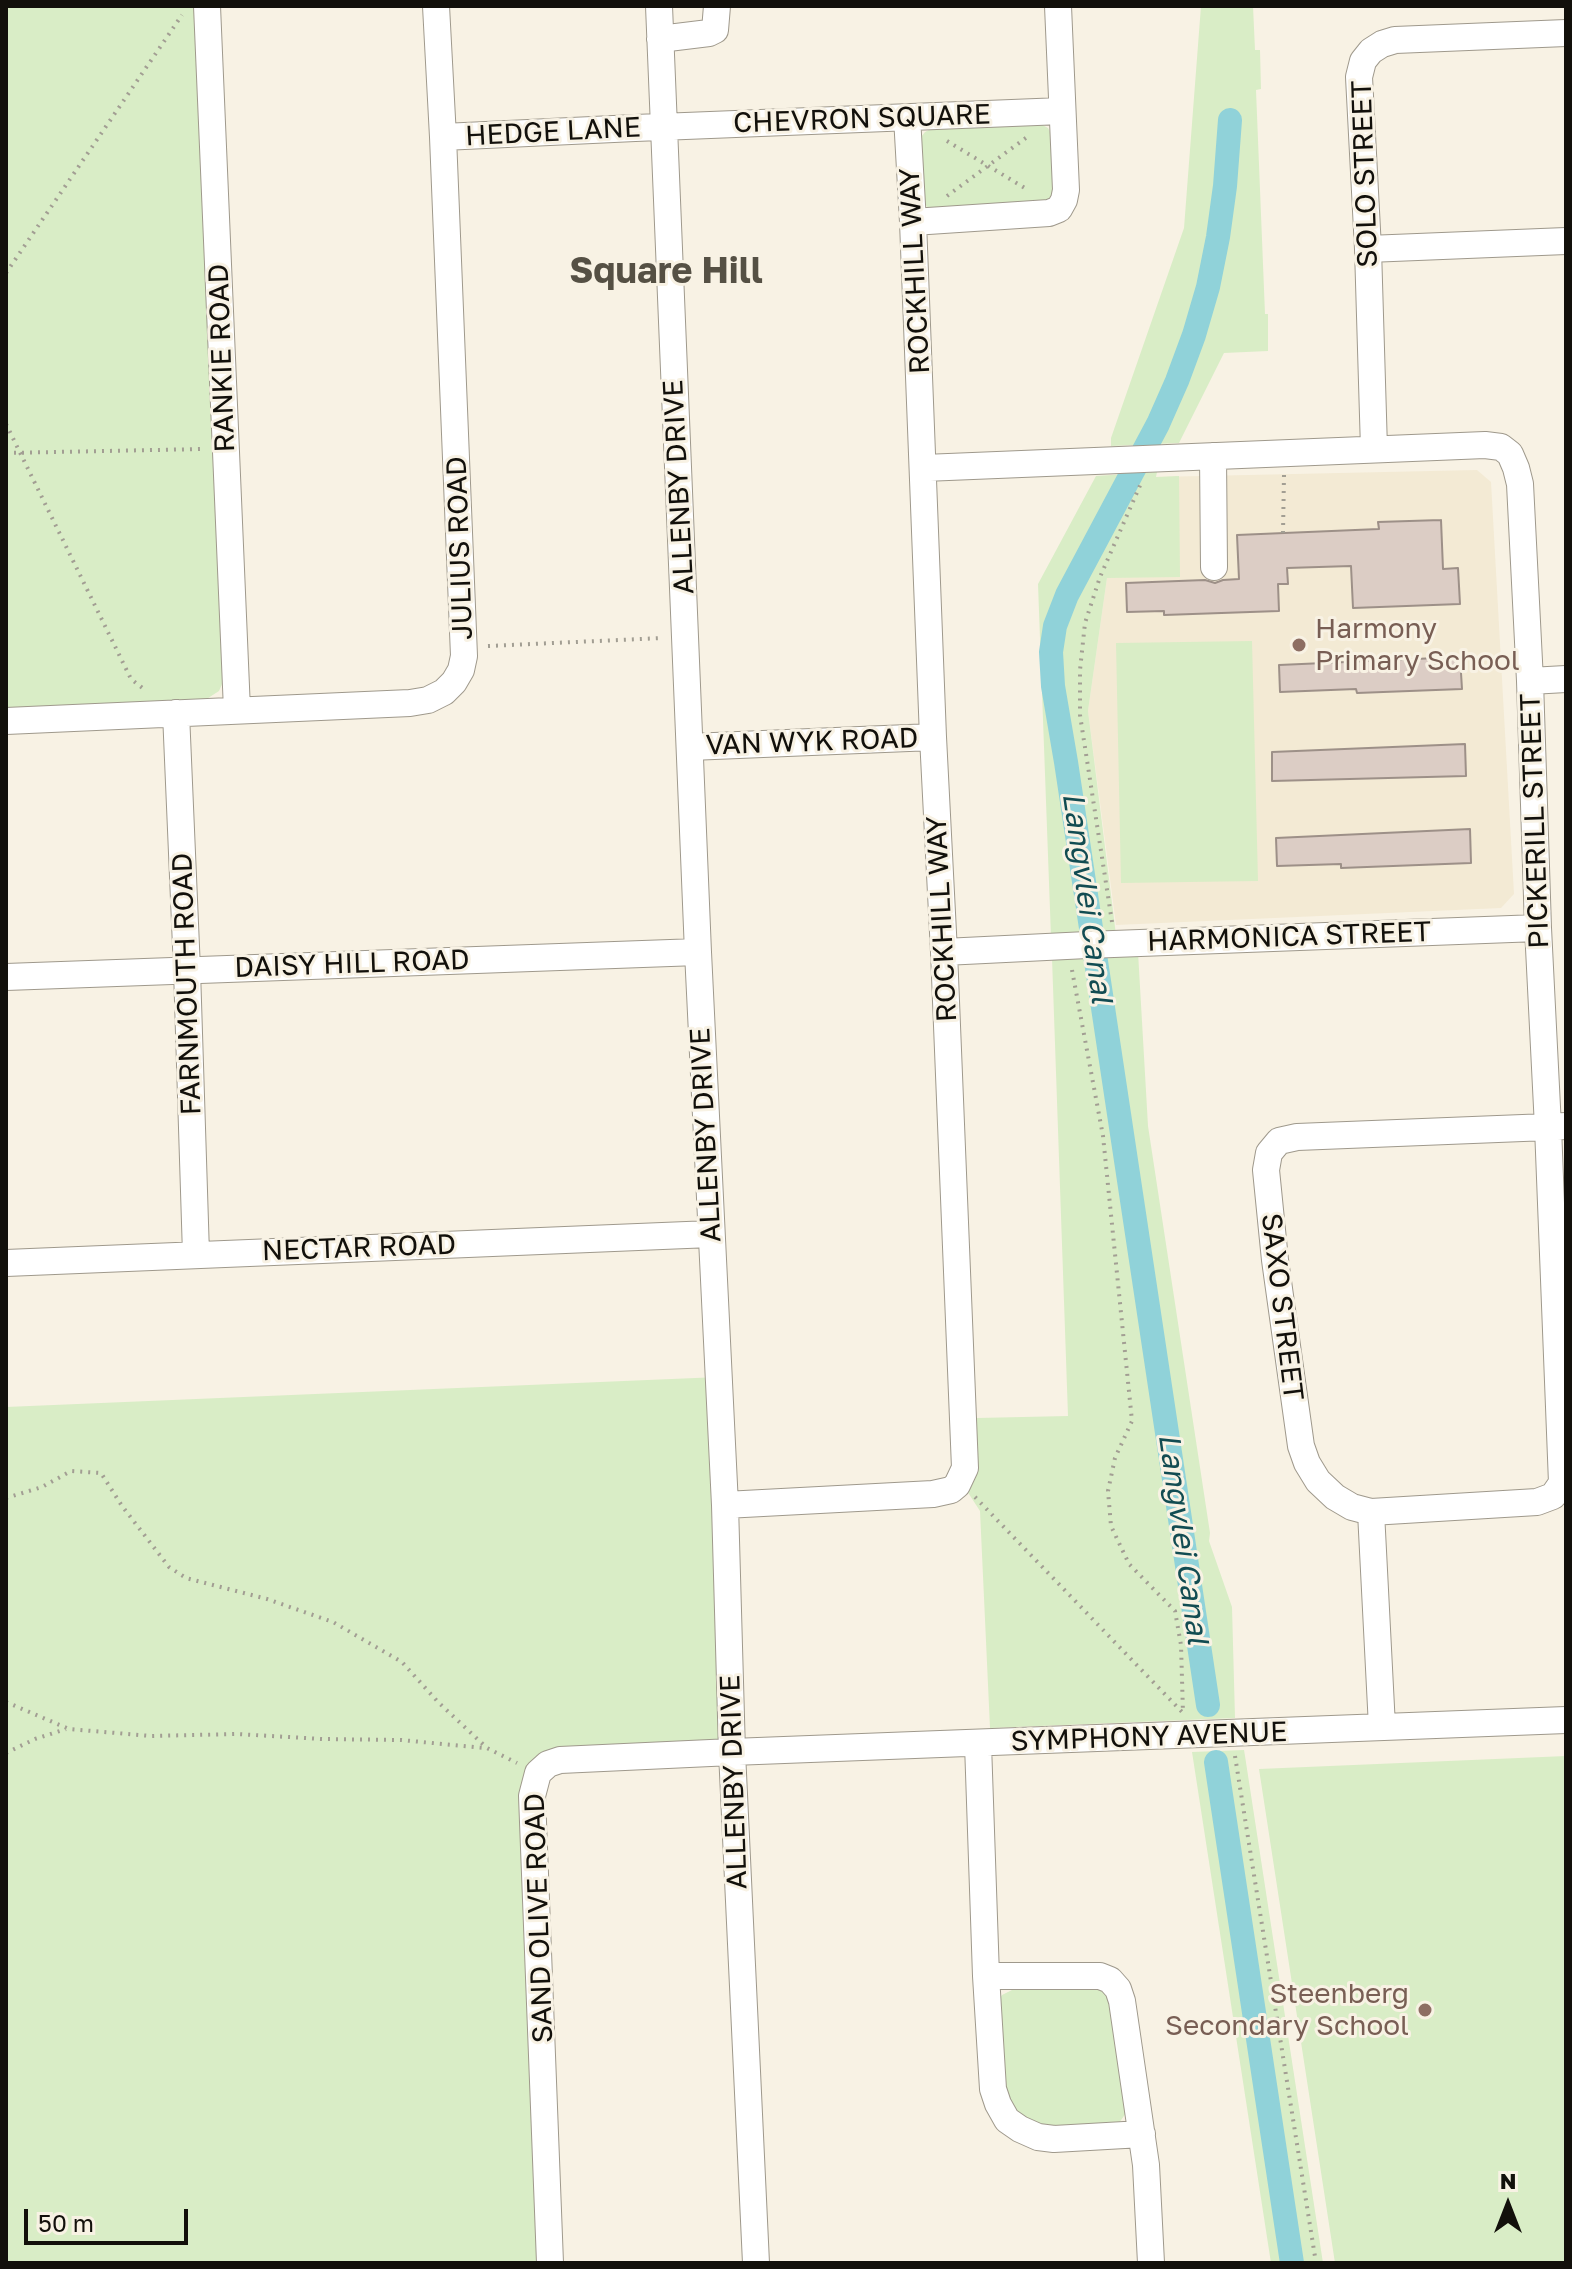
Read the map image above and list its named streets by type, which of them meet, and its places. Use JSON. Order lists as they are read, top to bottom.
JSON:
{
  "streets": {
    "street": [
      "CHEVRON SQUARE",
      "HEDGE LANE",
      "SOLO STREET",
      "ROCKHILL WAY",
      "RANKIE ROAD",
      "ALLENBY DRIVE",
      "JULIUS ROAD",
      "VAN WYK ROAD",
      "PICKERILL STREET",
      "HARMONICA STREET",
      "DAISY HILL ROAD",
      "FARNMOUTH ROAD",
      "NECTAR ROAD",
      "SAXO STREET",
      "SYMPHONY AVENUE",
      "SAND OLIVE ROAD"
    ]
  },
  "crossings": [
    ["CHEVRON SQUARE", "HEDGE LANE"],
    ["CHEVRON SQUARE", "ROCKHILL WAY"],
    ["CHEVRON SQUARE", "ALLENBY DRIVE"],
    ["HEDGE LANE", "ALLENBY DRIVE"],
    ["HEDGE LANE", "JULIUS ROAD"],
    ["SOLO STREET", "PICKERILL STREET"],
    ["ROCKHILL WAY", "VAN WYK ROAD"],
    ["ROCKHILL WAY", "PICKERILL STREET"],
    ["ROCKHILL WAY", "HARMONICA STREET"],
    ["RANKIE ROAD", "JULIUS ROAD"],
    ["ALLENBY DRIVE", "VAN WYK ROAD"],
    ["ALLENBY DRIVE", "DAISY HILL ROAD"],
    ["ALLENBY DRIVE", "NECTAR ROAD"],
    ["ALLENBY DRIVE", "SYMPHONY AVENUE"],
    ["ALLENBY DRIVE", "SAND OLIVE ROAD"],
    ["JULIUS ROAD", "FARNMOUTH ROAD"],
    ["PICKERILL STREET", "HARMONICA STREET"],
    ["PICKERILL STREET", "SAXO STREET"],
    ["DAISY HILL ROAD", "FARNMOUTH ROAD"],
    ["FARNMOUTH ROAD", "NECTAR ROAD"],
    ["SYMPHONY AVENUE", "SAND OLIVE ROAD"]
  ],
  "districts": ["Square Hill"],
  "water": ["Langvlei Canal"],
  "places": ["Harmony Primary School", "Steenberg Secondary School"],
  "scale_bar": "50 m",
  "north": "top"
}
